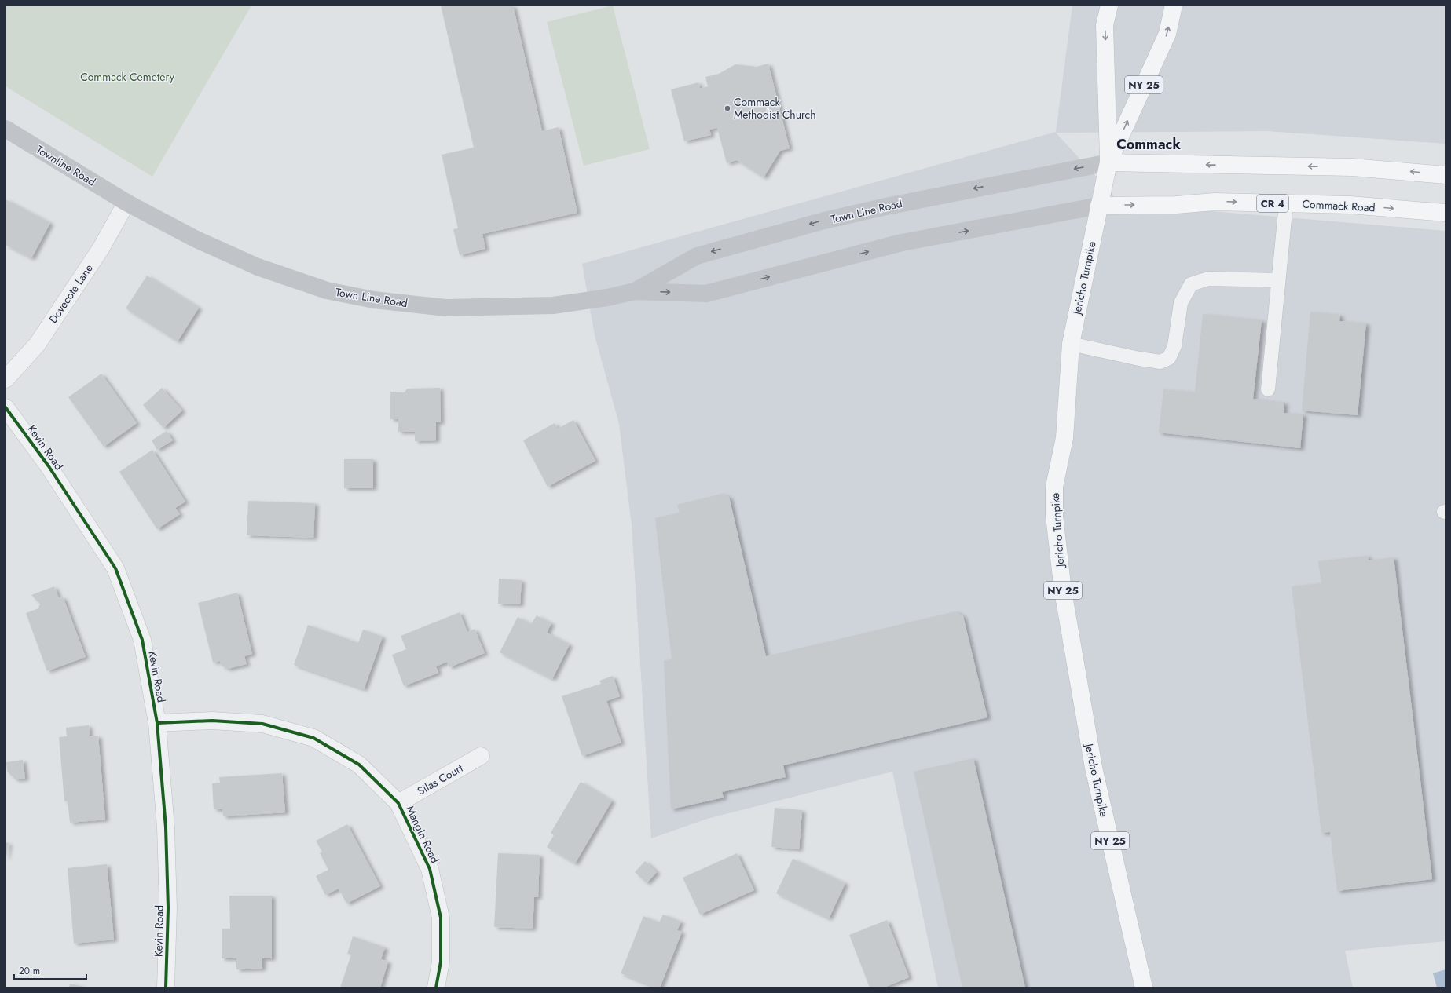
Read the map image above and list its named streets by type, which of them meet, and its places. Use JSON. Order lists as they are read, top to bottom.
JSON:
{
  "streets": {
    "main road": [
      "NY 25",
      "Townline Road",
      "CR 4",
      "Commack Road",
      "Town Line Road",
      "Jericho Turnpike"
    ],
    "street": [
      "Dovecote Lane",
      "Kevin Road",
      "Silas Court",
      "Mangin Road"
    ]
  },
  "crossings": [
    ["Townline Road", "Town Line Road"],
    ["Townline Road", "Dovecote Lane"],
    ["CR 4", "Town Line Road"],
    ["CR 4", "Jericho Turnpike"],
    ["Commack Road", "Town Line Road"],
    ["Commack Road", "Jericho Turnpike"],
    ["Town Line Road", "Jericho Turnpike"],
    ["Town Line Road", "Dovecote Lane"],
    ["Kevin Road", "Mangin Road"],
    ["Silas Court", "Mangin Road"]
  ],
  "districts": ["Commack"],
  "parks": ["Commack Cemetery"],
  "places": ["Commack Methodist Church"],
  "scale_bar": "20 m"
}
